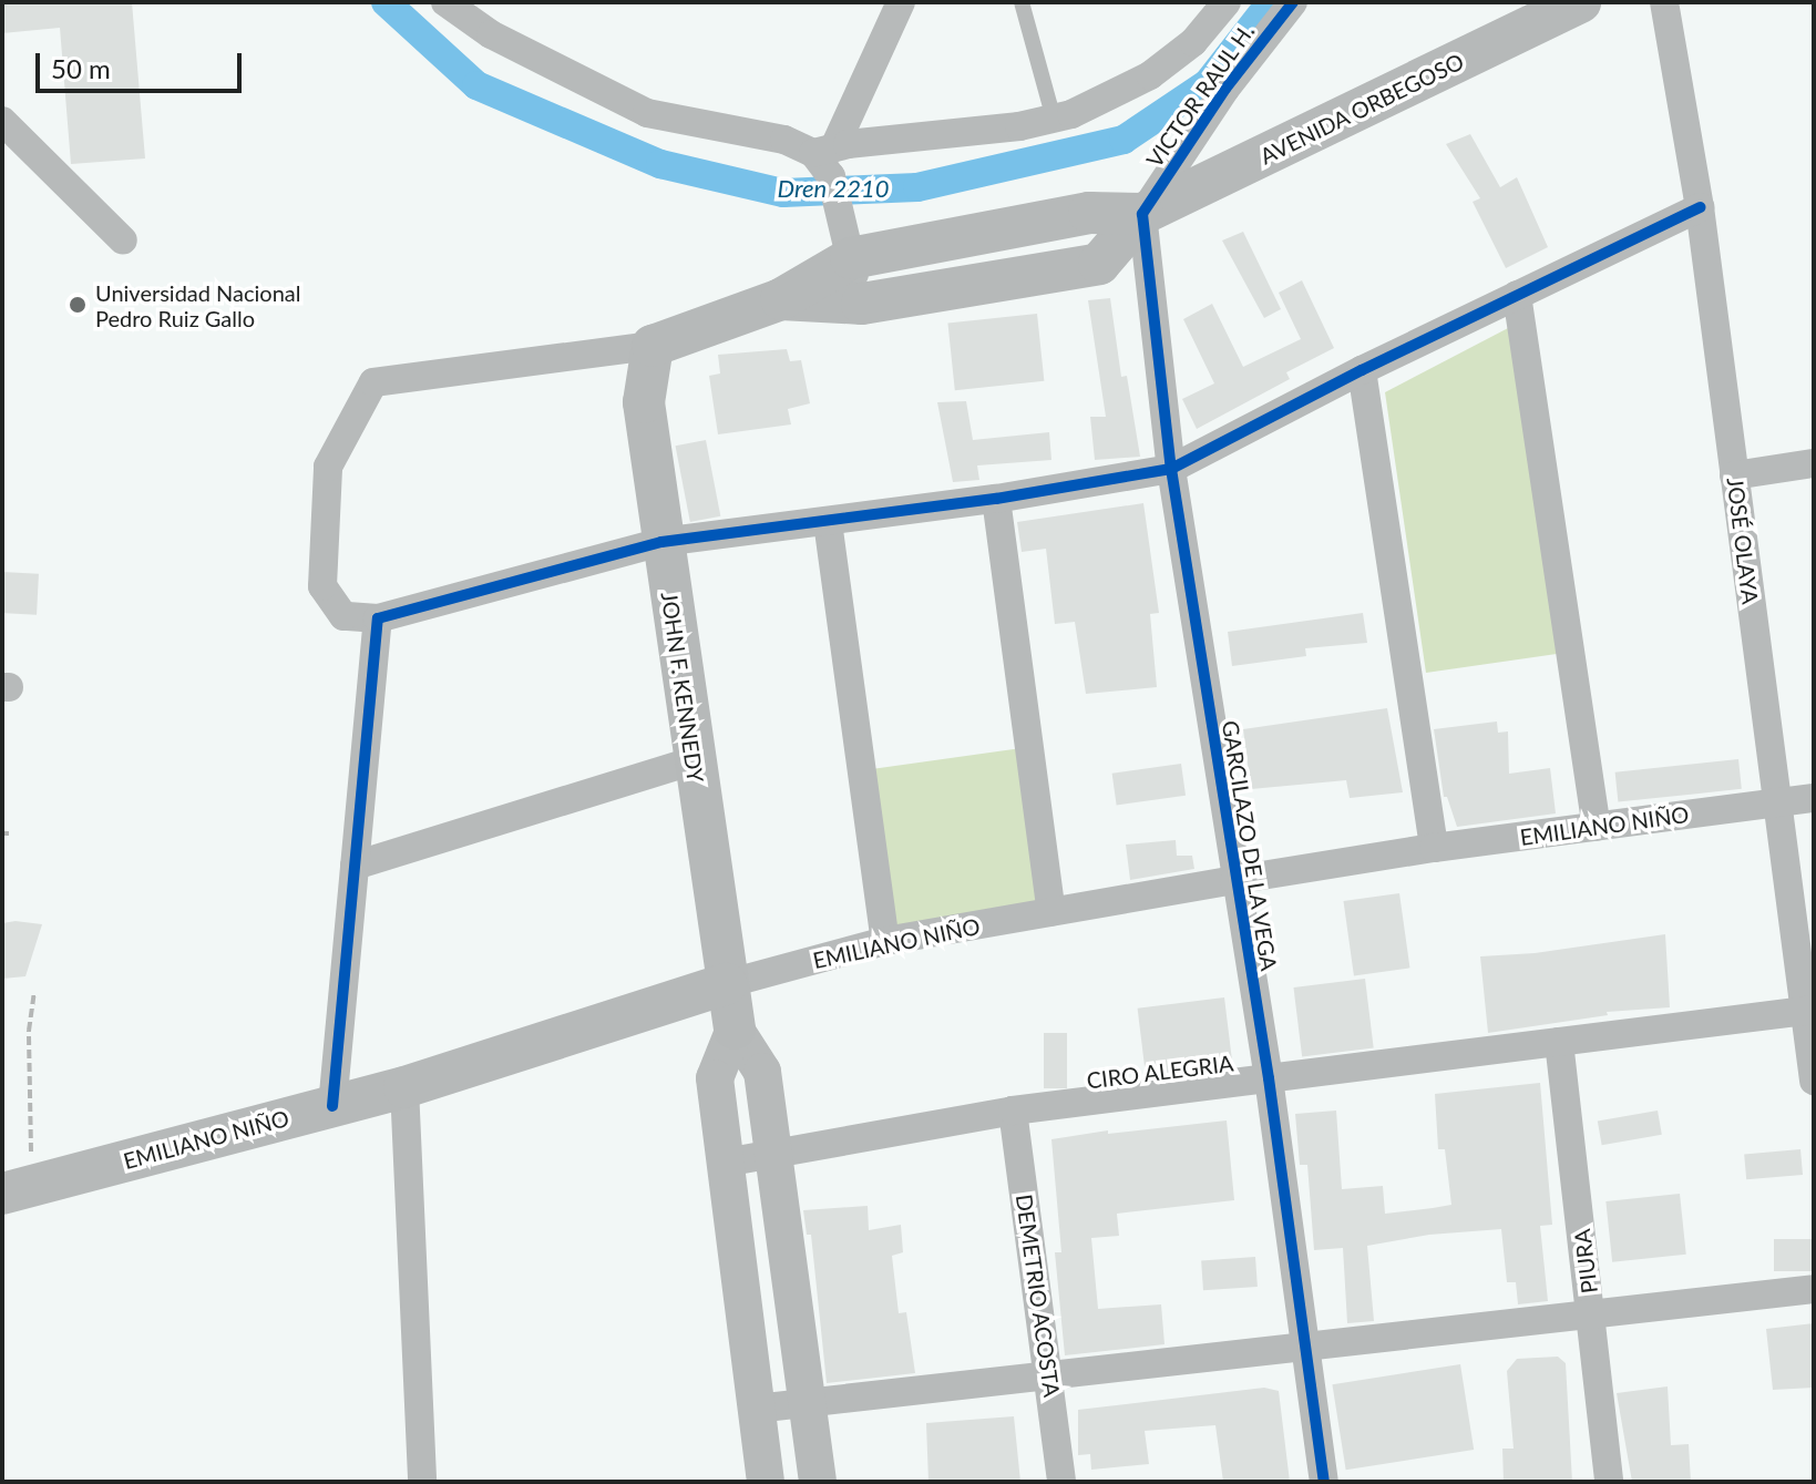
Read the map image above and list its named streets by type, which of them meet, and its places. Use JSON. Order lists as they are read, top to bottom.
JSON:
{
  "streets": {
    "main road": ["AVENIDA ORBEGOSO", "JOHN F. KENNEDY", "EMILIANO NIÑO"],
    "street": [
      "VICTOR RAUL H.",
      "JOSÉ OLAYA",
      "GARCILAZO DE LA VEGA",
      "CIRO ALEGRIA",
      "PIURA",
      "DEMETRIO ACOSTA"
    ]
  },
  "crossings": [
    ["VICTOR RAUL H.", "AVENIDA ORBEGOSO"],
    ["VICTOR RAUL H.", "GARCILAZO DE LA VEGA"],
    ["AVENIDA ORBEGOSO", "JOHN F. KENNEDY"],
    ["AVENIDA ORBEGOSO", "GARCILAZO DE LA VEGA"],
    ["JOSÉ OLAYA", "EMILIANO NIÑO"],
    ["JOSÉ OLAYA", "CIRO ALEGRIA"],
    ["JOHN F. KENNEDY", "EMILIANO NIÑO"],
    ["JOHN F. KENNEDY", "CIRO ALEGRIA"],
    ["EMILIANO NIÑO", "GARCILAZO DE LA VEGA"],
    ["GARCILAZO DE LA VEGA", "CIRO ALEGRIA"],
    ["CIRO ALEGRIA", "PIURA"],
    ["CIRO ALEGRIA", "DEMETRIO ACOSTA"]
  ],
  "water": ["Dren 2210"],
  "places": ["Universidad Nacional Pedro Ruiz Gallo"],
  "scale_bar": "50 m"
}
